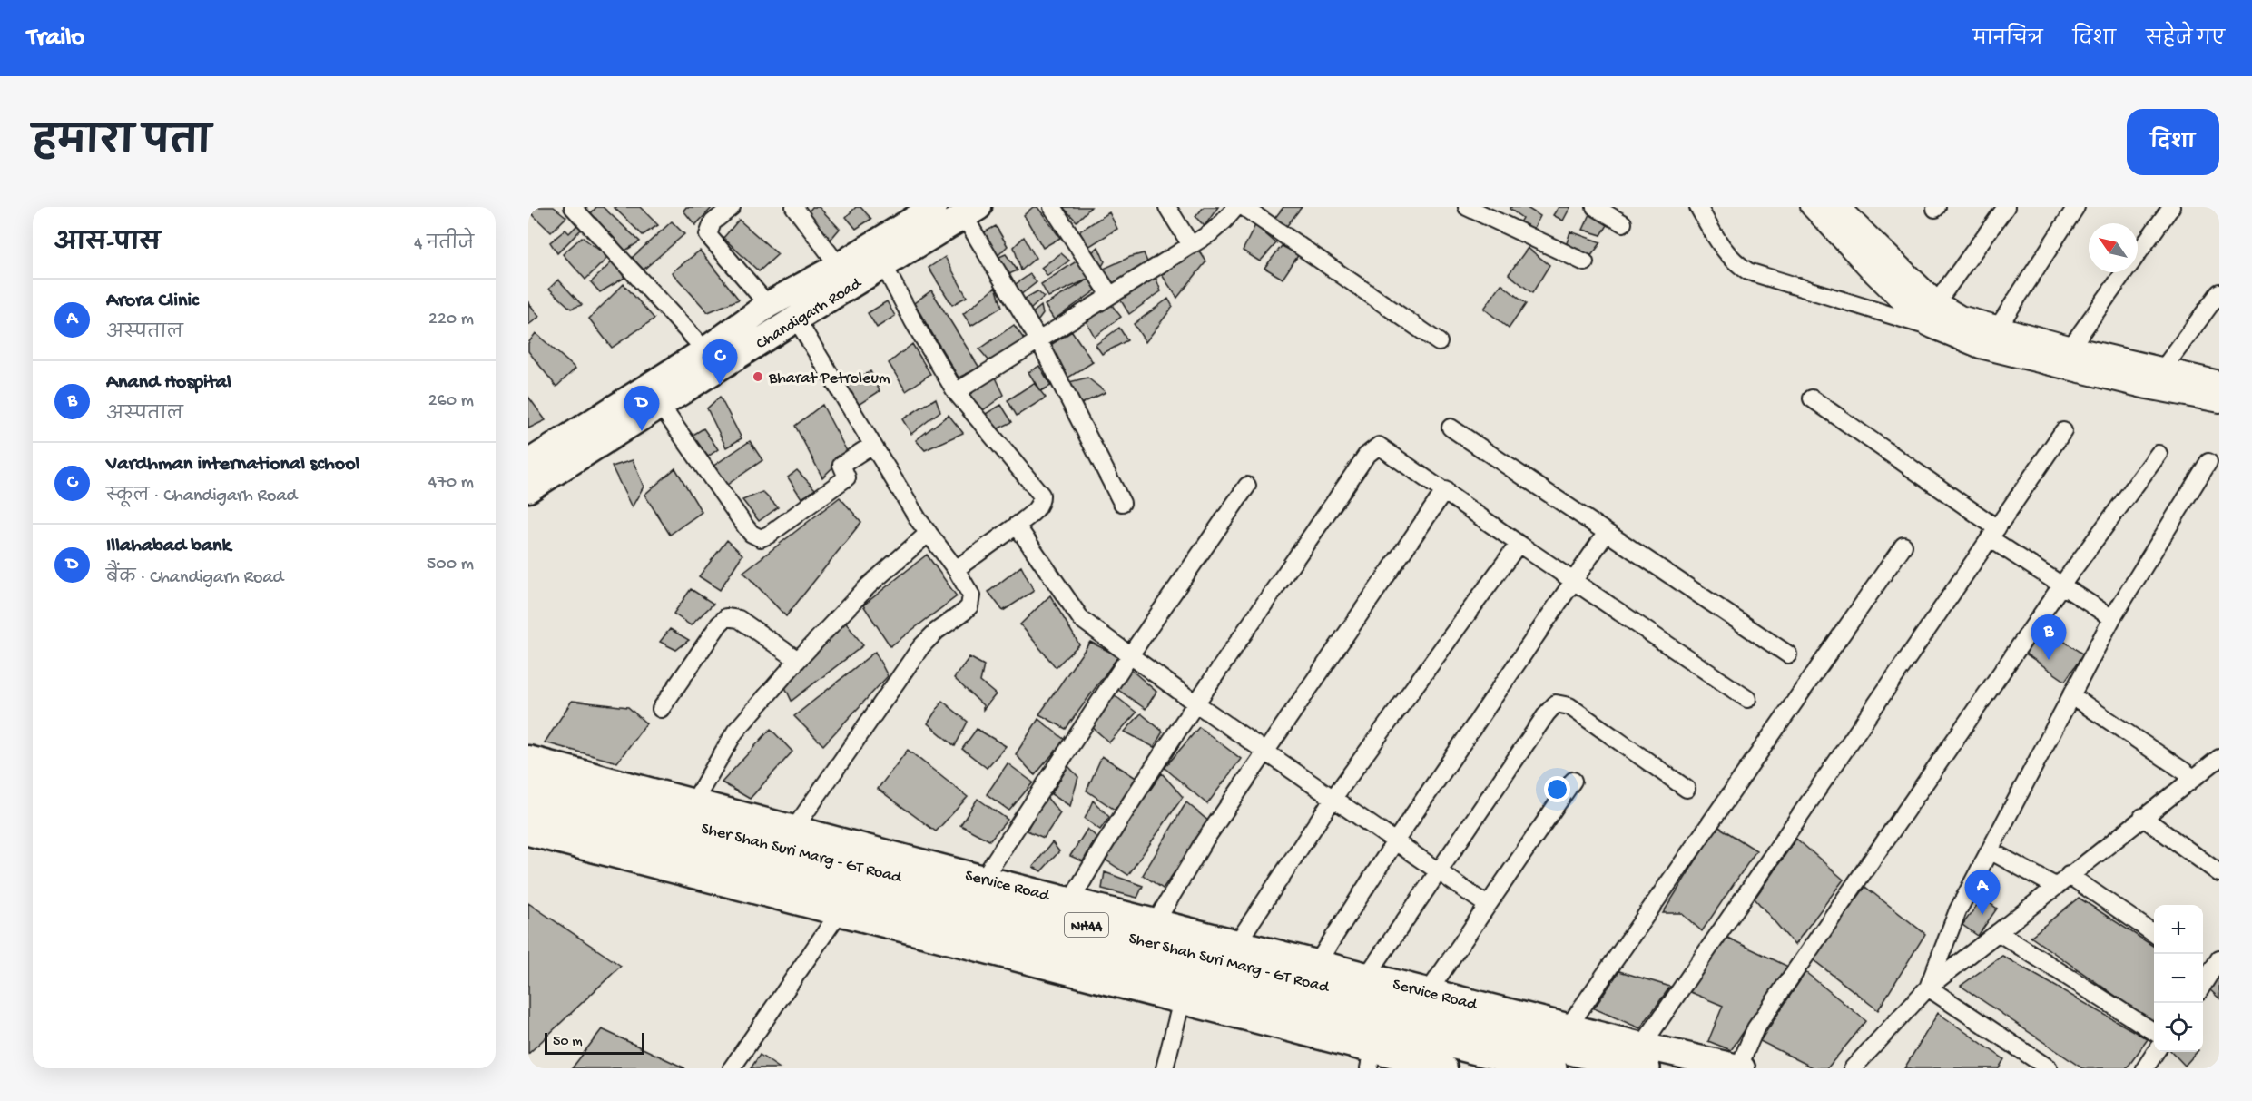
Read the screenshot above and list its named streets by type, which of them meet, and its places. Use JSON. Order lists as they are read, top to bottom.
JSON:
{
  "streets": {
    "highway": ["Sher Shah Suri Marg - GT Road", "NH44"],
    "main road": ["Chandigarh Road", "Service Road"]
  },
  "crossings": [
    ["Sher Shah Suri Marg - GT Road", "Service Road"]
  ],
  "places": ["Bharat Petroleum"],
  "scale_bar": "50 m",
  "north": "top left",
  "page": {
    "header": "Trailo",
    "nav": ["मानचित्र", "दिशा", "सहेजे गए"],
    "title": "हमारा पता",
    "buttons": "दिशा",
    "heading": ["आस-पास", "4 नतीजे"],
    "list": [
      {
        "mark": "A",
        "name": "Arora Clinic",
        "note": "अस्पताल",
        "value": "220 m"
      },
      {
        "mark": "B",
        "name": "Anand Hospital",
        "note": "अस्पताल",
        "value": "260 m"
      },
      {
        "mark": "C",
        "name": "Vardhman international school",
        "note": "स्कूल · Chandigarh Road",
        "value": "470 m"
      },
      {
        "mark": "D",
        "name": "Illahabad bank",
        "note": "बैंक · Chandigarh Road",
        "value": "500 m"
      }
    ],
    "pins": [
      "C",
      "D",
      "B",
      "A"
    ],
    "map_buttons": ["+", "−"],
    "scale": "50 m"
  }
}
